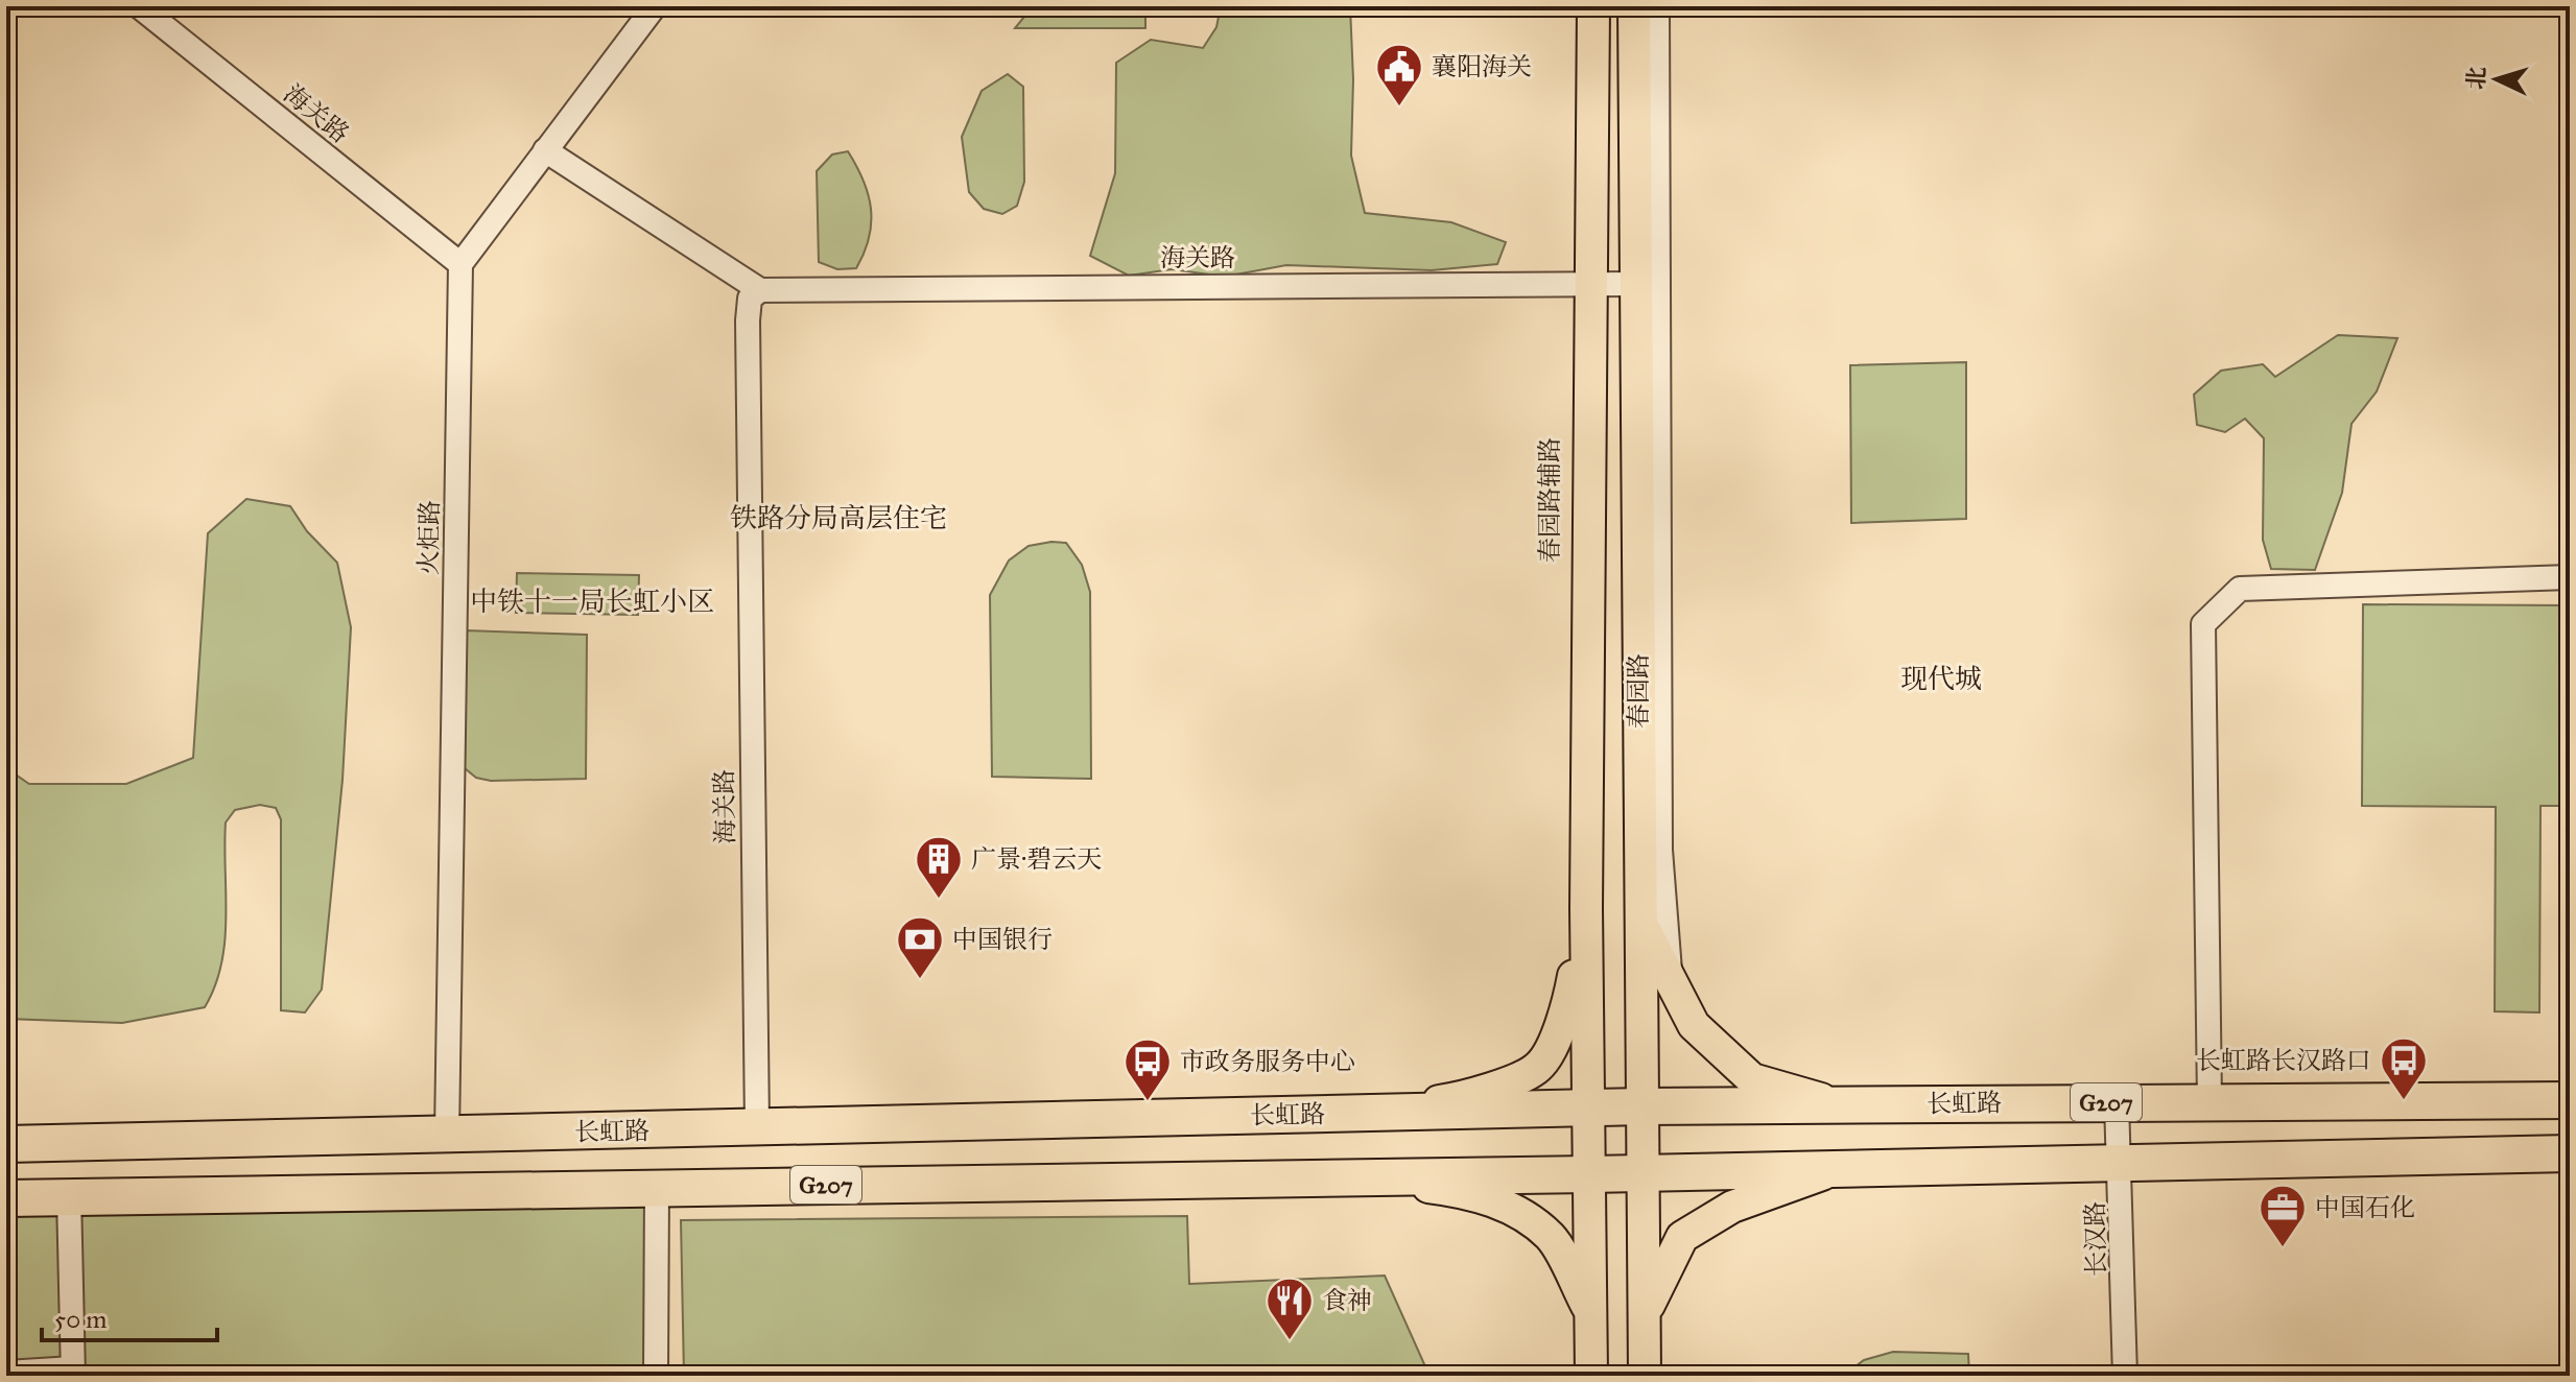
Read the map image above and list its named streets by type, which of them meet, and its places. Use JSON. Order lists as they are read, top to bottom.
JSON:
{
  "streets": {
    "highway": ["G207", "长虹路"],
    "main road": ["春园路"],
    "street": [
      "海关路",
      "春园路辅路",
      "火炬路",
      "长汉路"
    ]
  },
  "crossings": [
    ["海关路", "春园路辅路"],
    ["海关路", "火炬路"],
    ["海关路", "春园路"],
    ["海关路", "长虹路"],
    ["春园路辅路", "春园路"],
    ["火炬路", "长虹路"],
    ["春园路", "G207"],
    ["春园路", "长虹路"],
    ["G207", "长汉路"],
    ["长虹路", "长汉路"]
  ],
  "districts": ["铁路分局高层住宅", "中铁十一局长虹小区", "现代城"],
  "places": {
    "public building": ["襄阳海关"],
    "building": ["广景·碧云天"],
    "bank": ["中国银行"],
    "bus stop": ["长虹路长汉路口", "市政务服务中心"],
    "office": ["中国石化"],
    "restaurant": ["食神"]
  },
  "scale_bar": "50 m",
  "north": "left"
}
